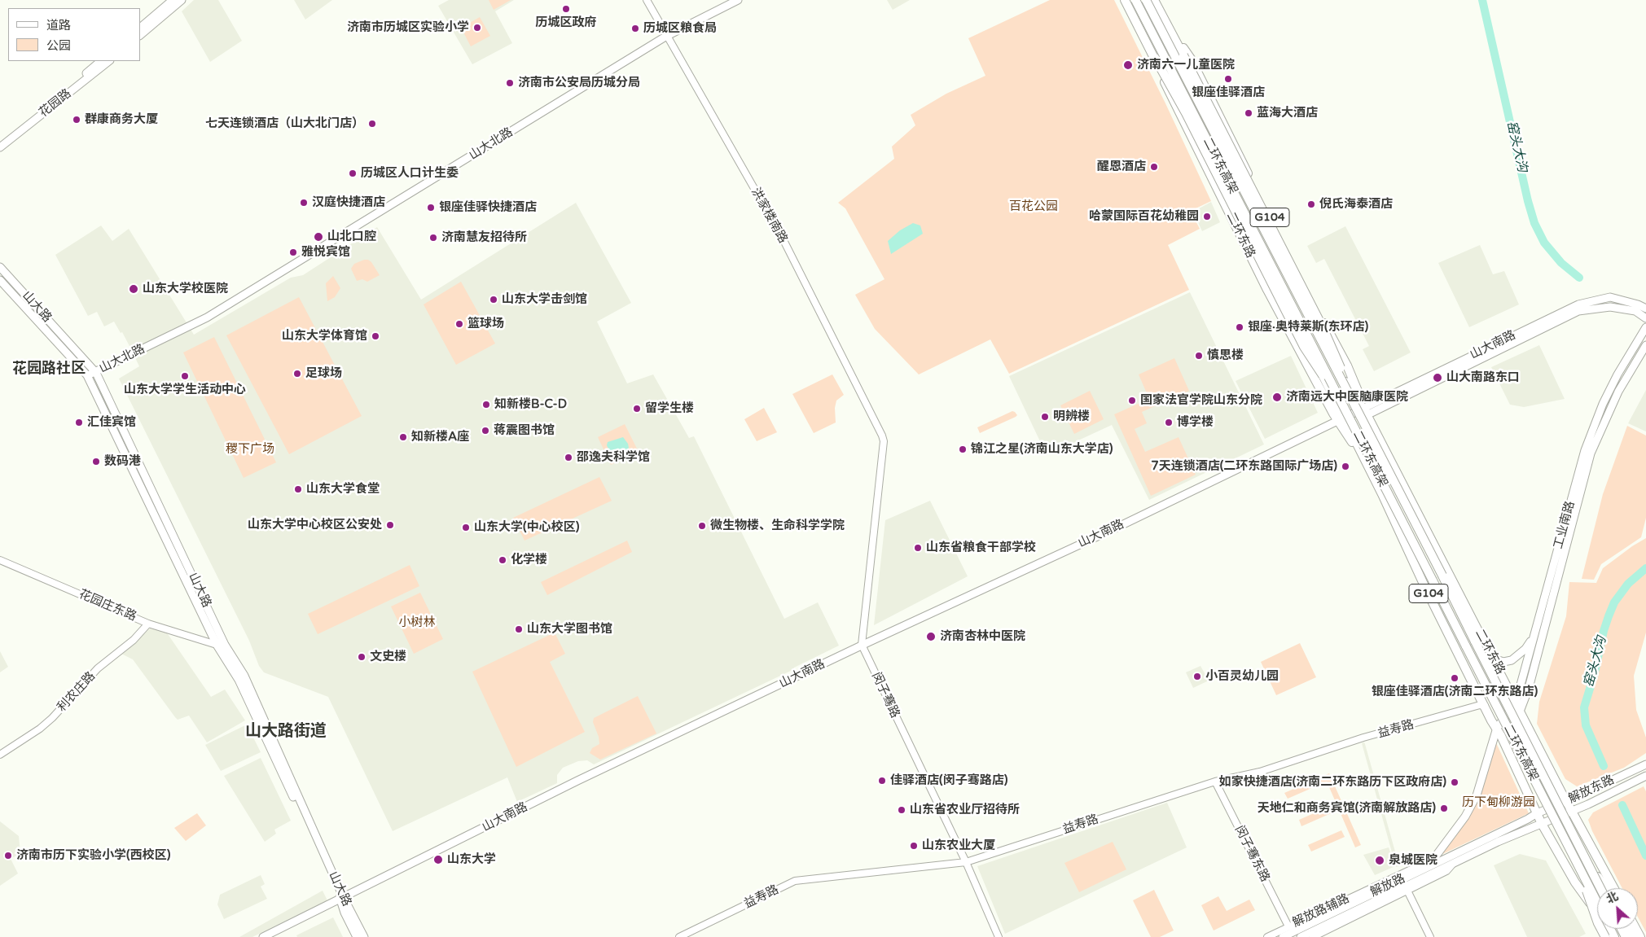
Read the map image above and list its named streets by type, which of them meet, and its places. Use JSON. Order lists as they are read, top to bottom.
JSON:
{
  "streets": {
    "highway": ["二环东高架", "G104", "二环东路"],
    "main road": [
      "花园路",
      "山大北路",
      "山大路",
      "山大南路",
      "工业南路",
      "解放东路",
      "解放路"
    ],
    "street": [
      "洪家楼南路",
      "花园庄东路",
      "利农庄路",
      "闵子骞路",
      "益寿路",
      "闵子骞东路",
      "解放路辅路"
    ]
  },
  "crossings": [
    ["山大北路", "洪家楼南路"],
    ["山大北路", "山大路"],
    ["二环东高架", "二环东路"],
    ["二环东高架", "山大南路"],
    ["洪家楼南路", "山大南路"],
    ["洪家楼南路", "闵子骞路"],
    ["二环东路", "山大南路"],
    ["二环东路", "工业南路"],
    ["二环东路", "益寿路"],
    ["二环东路", "解放东路"],
    ["二环东路", "解放路"],
    ["山大路", "山大南路"],
    ["山大路", "花园庄东路"],
    ["山大南路", "闵子骞路"],
    ["工业南路", "解放路"],
    ["工业南路", "解放路辅路"],
    ["花园庄东路", "利农庄路"],
    ["闵子骞路", "益寿路"],
    ["益寿路", "闵子骞东路"],
    ["解放东路", "解放路"],
    ["闵子骞东路", "解放路辅路"],
    ["解放路", "解放路辅路"]
  ],
  "districts": ["花园路社区", "山大路街道"],
  "water": ["窑头大沟"],
  "parks": [
    "百花公园",
    "稷下广场",
    "小树林",
    "历下甸柳游园"
  ],
  "places": [
    "历城区政府",
    "济南市历城区实验小学",
    "历城区粮食局",
    "济南六一儿童医院",
    "银座佳驿酒店",
    "济南市公安局历城分局",
    "蓝海大酒店",
    "群康商务大厦",
    "七天连锁酒店（山大北门店）",
    "醒恩酒店",
    "历城区人口计生委",
    "汉庭快捷酒店",
    "倪氏海泰酒店",
    "银座佳驿快捷酒店",
    "哈蒙国际百花幼稚园",
    "山北口腔",
    "济南慧友招待所",
    "雅悦宾馆",
    "山东大学校医院",
    "山东大学击剑馆",
    "篮球场",
    "银座·奥特莱斯(东环店)",
    "山东大学体育馆",
    "慎思楼",
    "足球场",
    "山东大学学生活动中心",
    "山大南路东口",
    "济南远大中医脑康医院",
    "国家法官学院山东分院",
    "知新楼B-C-D",
    "留学生楼",
    "明辨楼",
    "汇佳宾馆",
    "博学楼",
    "蒋震图书馆",
    "知新楼A座",
    "锦江之星(济南山东大学店)",
    "邵逸夫科学馆",
    "数码港",
    "7天连锁酒店(二环东路国际广场店)",
    "山东大学食堂",
    "山东大学中心校区公安处",
    "微生物楼、生命科学学院",
    "山东大学(中心校区)",
    "山东省粮食干部学校",
    "化学楼",
    "山东大学图书馆",
    "济南杏林中医院",
    "文史楼",
    "小百灵幼儿园",
    "银座佳驿酒店(济南二环东路店)",
    "佳驿酒店(闵子骞路店)",
    "如家快捷酒店(济南二环东路历下区政府店)",
    "天地仁和商务宾馆(济南解放路店)",
    "山东省农业厅招待所",
    "山东农业大厦",
    "济南市历下实验小学(西校区)",
    "山东大学",
    "泉城医院"
  ],
  "legend": ["道路", "公园"],
  "north": "top left"
}
